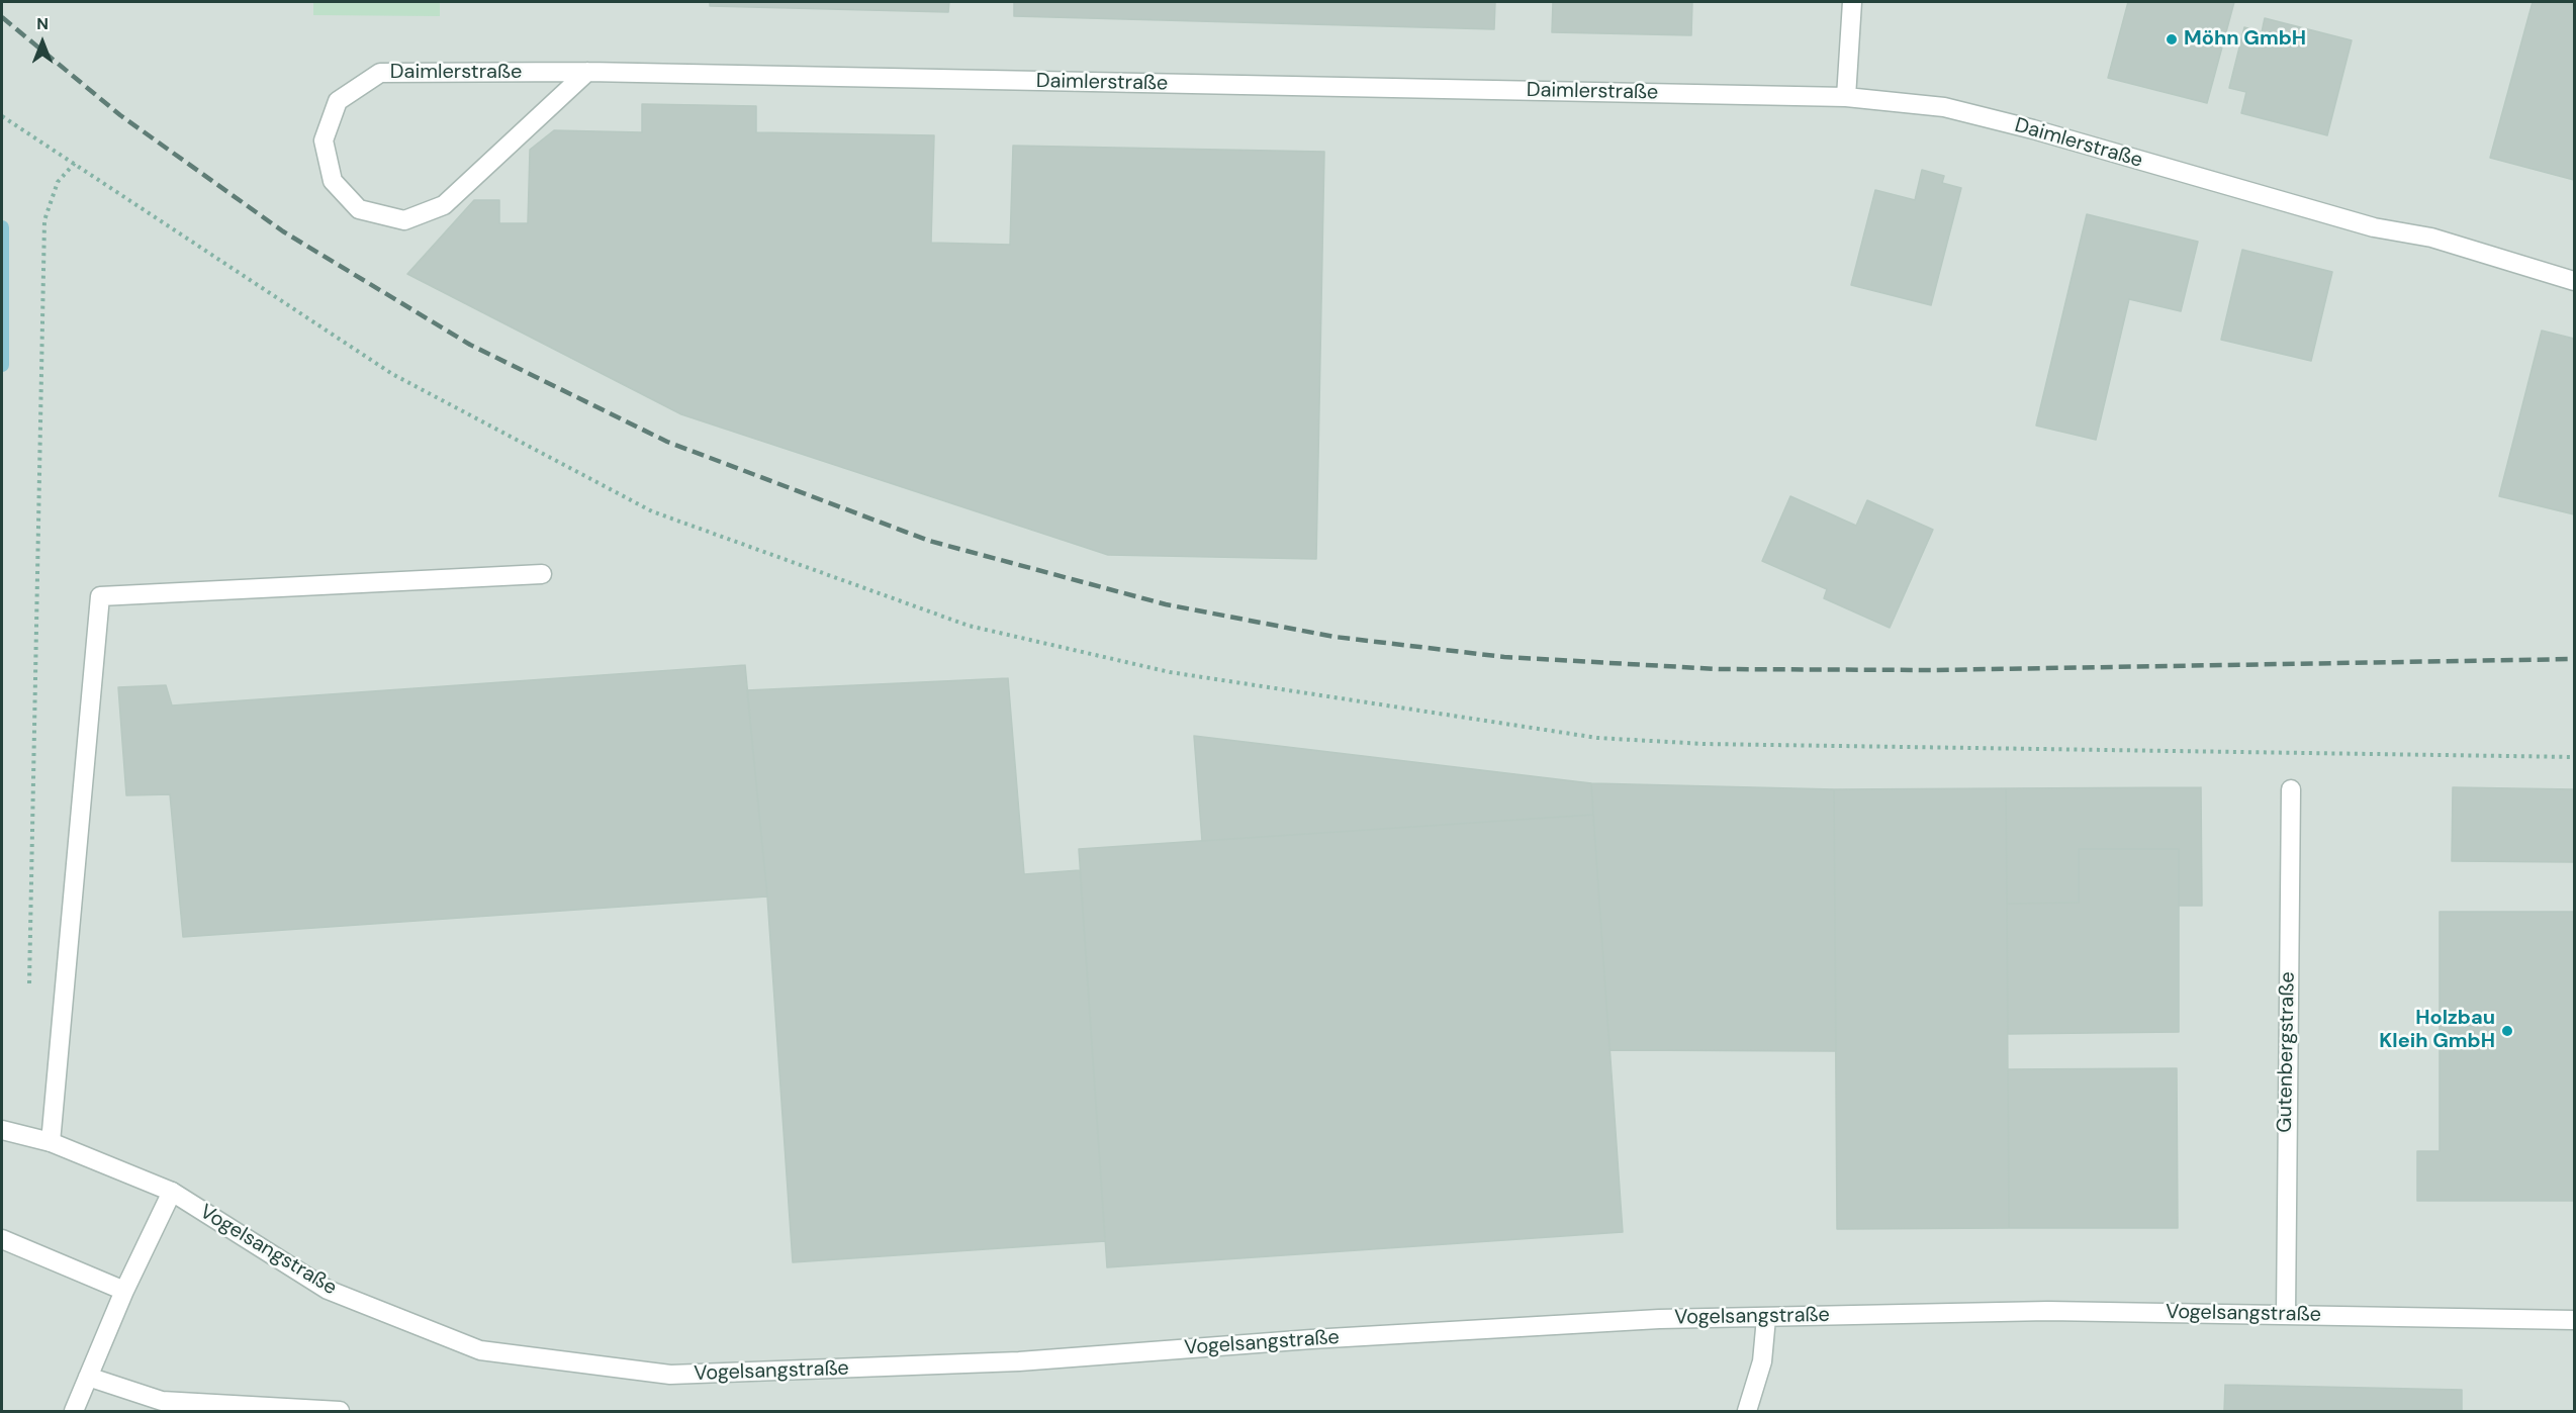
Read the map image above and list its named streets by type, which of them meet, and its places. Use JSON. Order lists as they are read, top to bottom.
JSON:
{
  "streets": {
    "street": ["Daimlerstraße", "Gutenbergstraße", "Vogelsangstraße"]
  },
  "crossings": [
    ["Gutenbergstraße", "Vogelsangstraße"]
  ],
  "places": ["Möhn GmbH", "Holzbau Kleih GmbH"],
  "north": "top"
}
